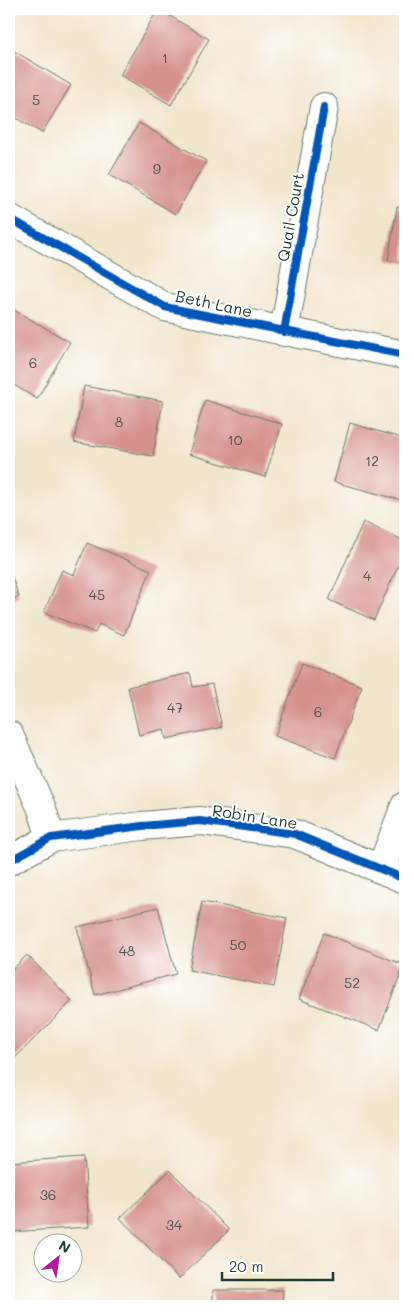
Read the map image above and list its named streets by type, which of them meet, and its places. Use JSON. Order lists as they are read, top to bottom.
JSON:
{
  "streets": {
    "street": ["Quail Court", "Beth Lane", "Robin Lane"]
  },
  "crossings": [
    ["Quail Court", "Beth Lane"]
  ],
  "house_numbers": [
    "1",
    "5",
    "9",
    "6",
    "8",
    "10",
    "12",
    "4",
    "45",
    "47",
    "6",
    "50",
    "48",
    "52",
    "36",
    "34"
  ],
  "scale_bar": "20 m",
  "north": "top right"
}
